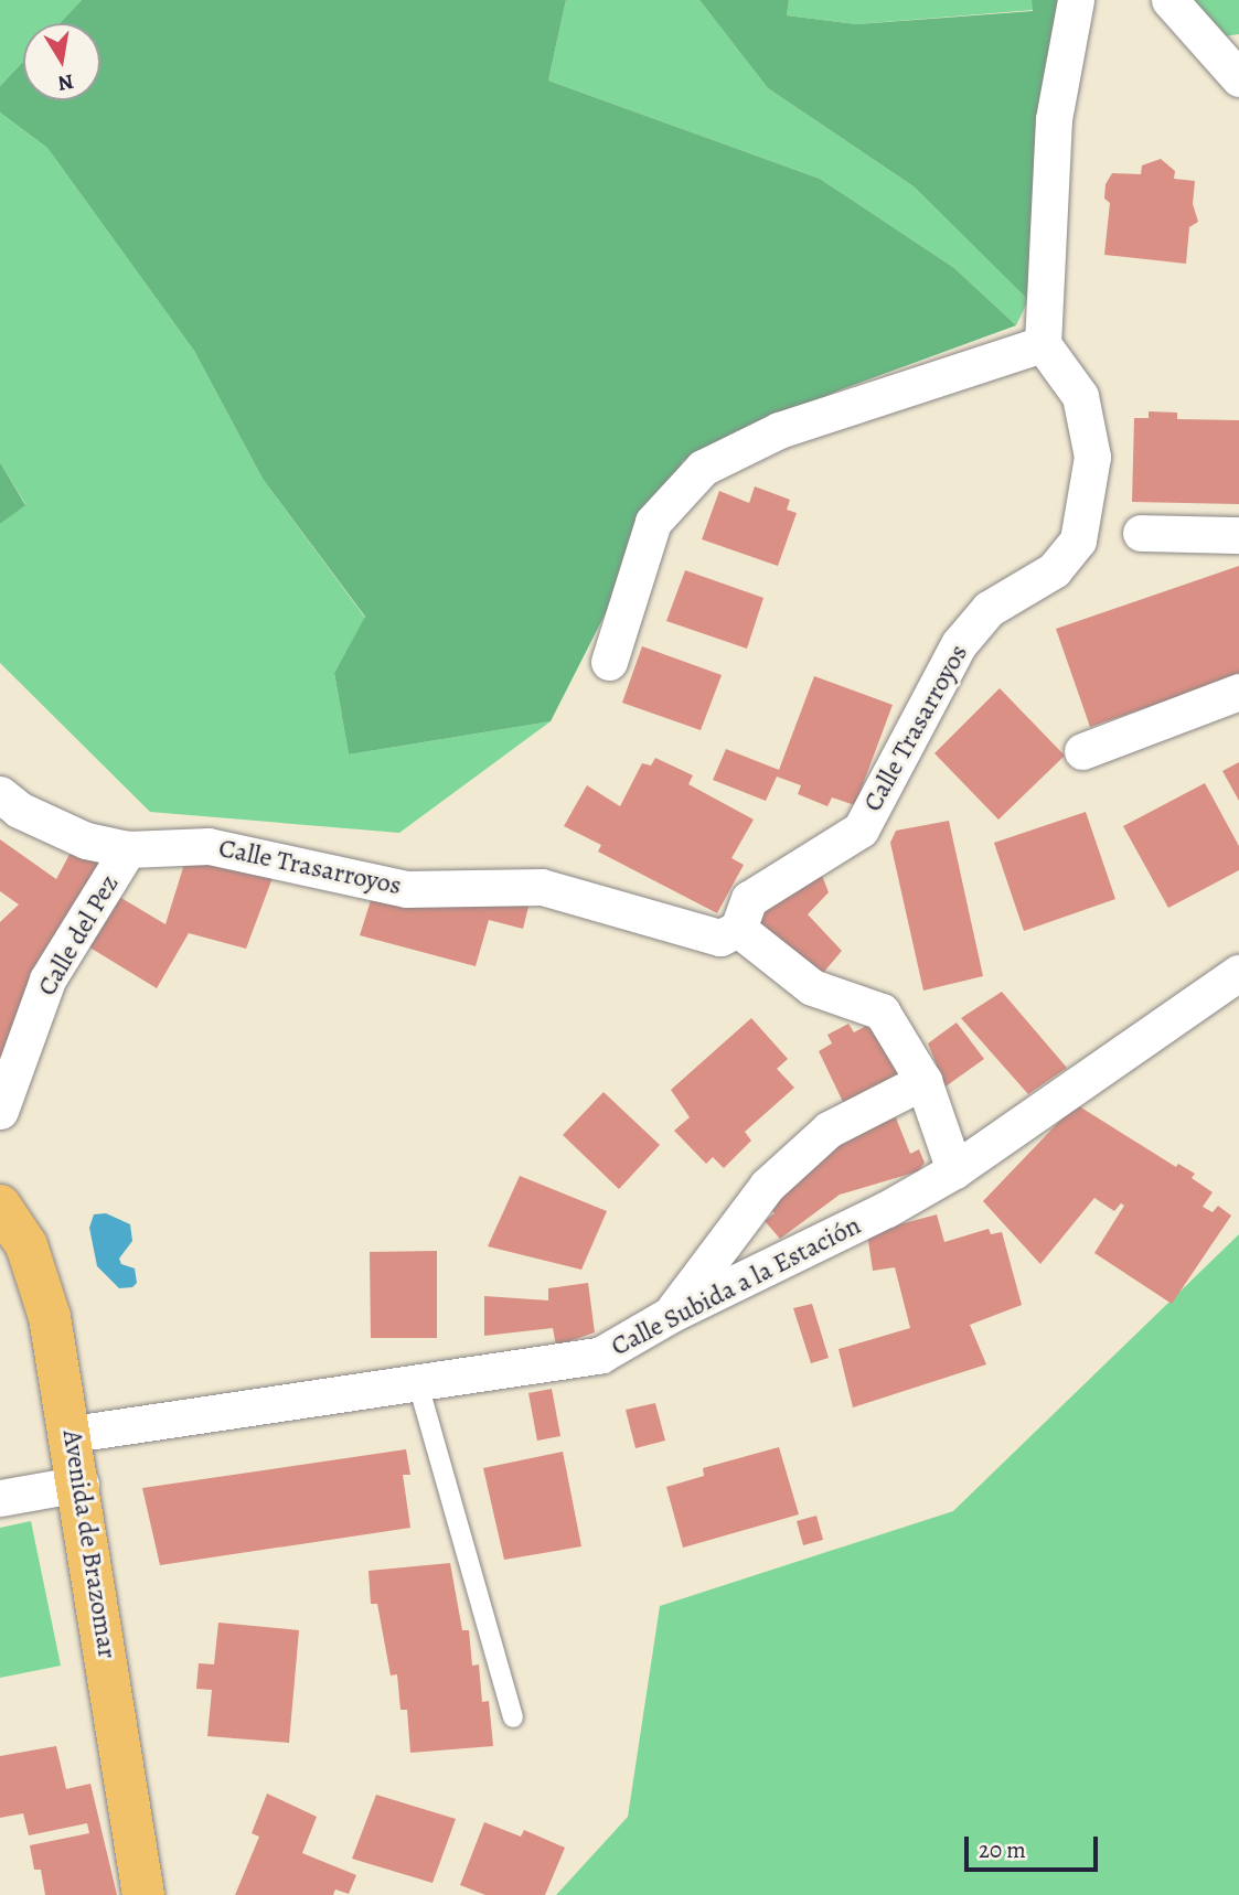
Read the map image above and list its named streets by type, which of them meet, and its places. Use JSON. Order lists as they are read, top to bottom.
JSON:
{
  "streets": {
    "highway": ["Avenida de Brazomar"],
    "street": ["Calle Trasarroyos", "Calle del Pez", "Calle Subida a la Estación"]
  },
  "crossings": [
    ["Calle Trasarroyos", "Calle del Pez"],
    ["Calle Subida a la Estación", "Avenida de Brazomar"]
  ],
  "scale_bar": "20 m",
  "north": "bottom"
}
